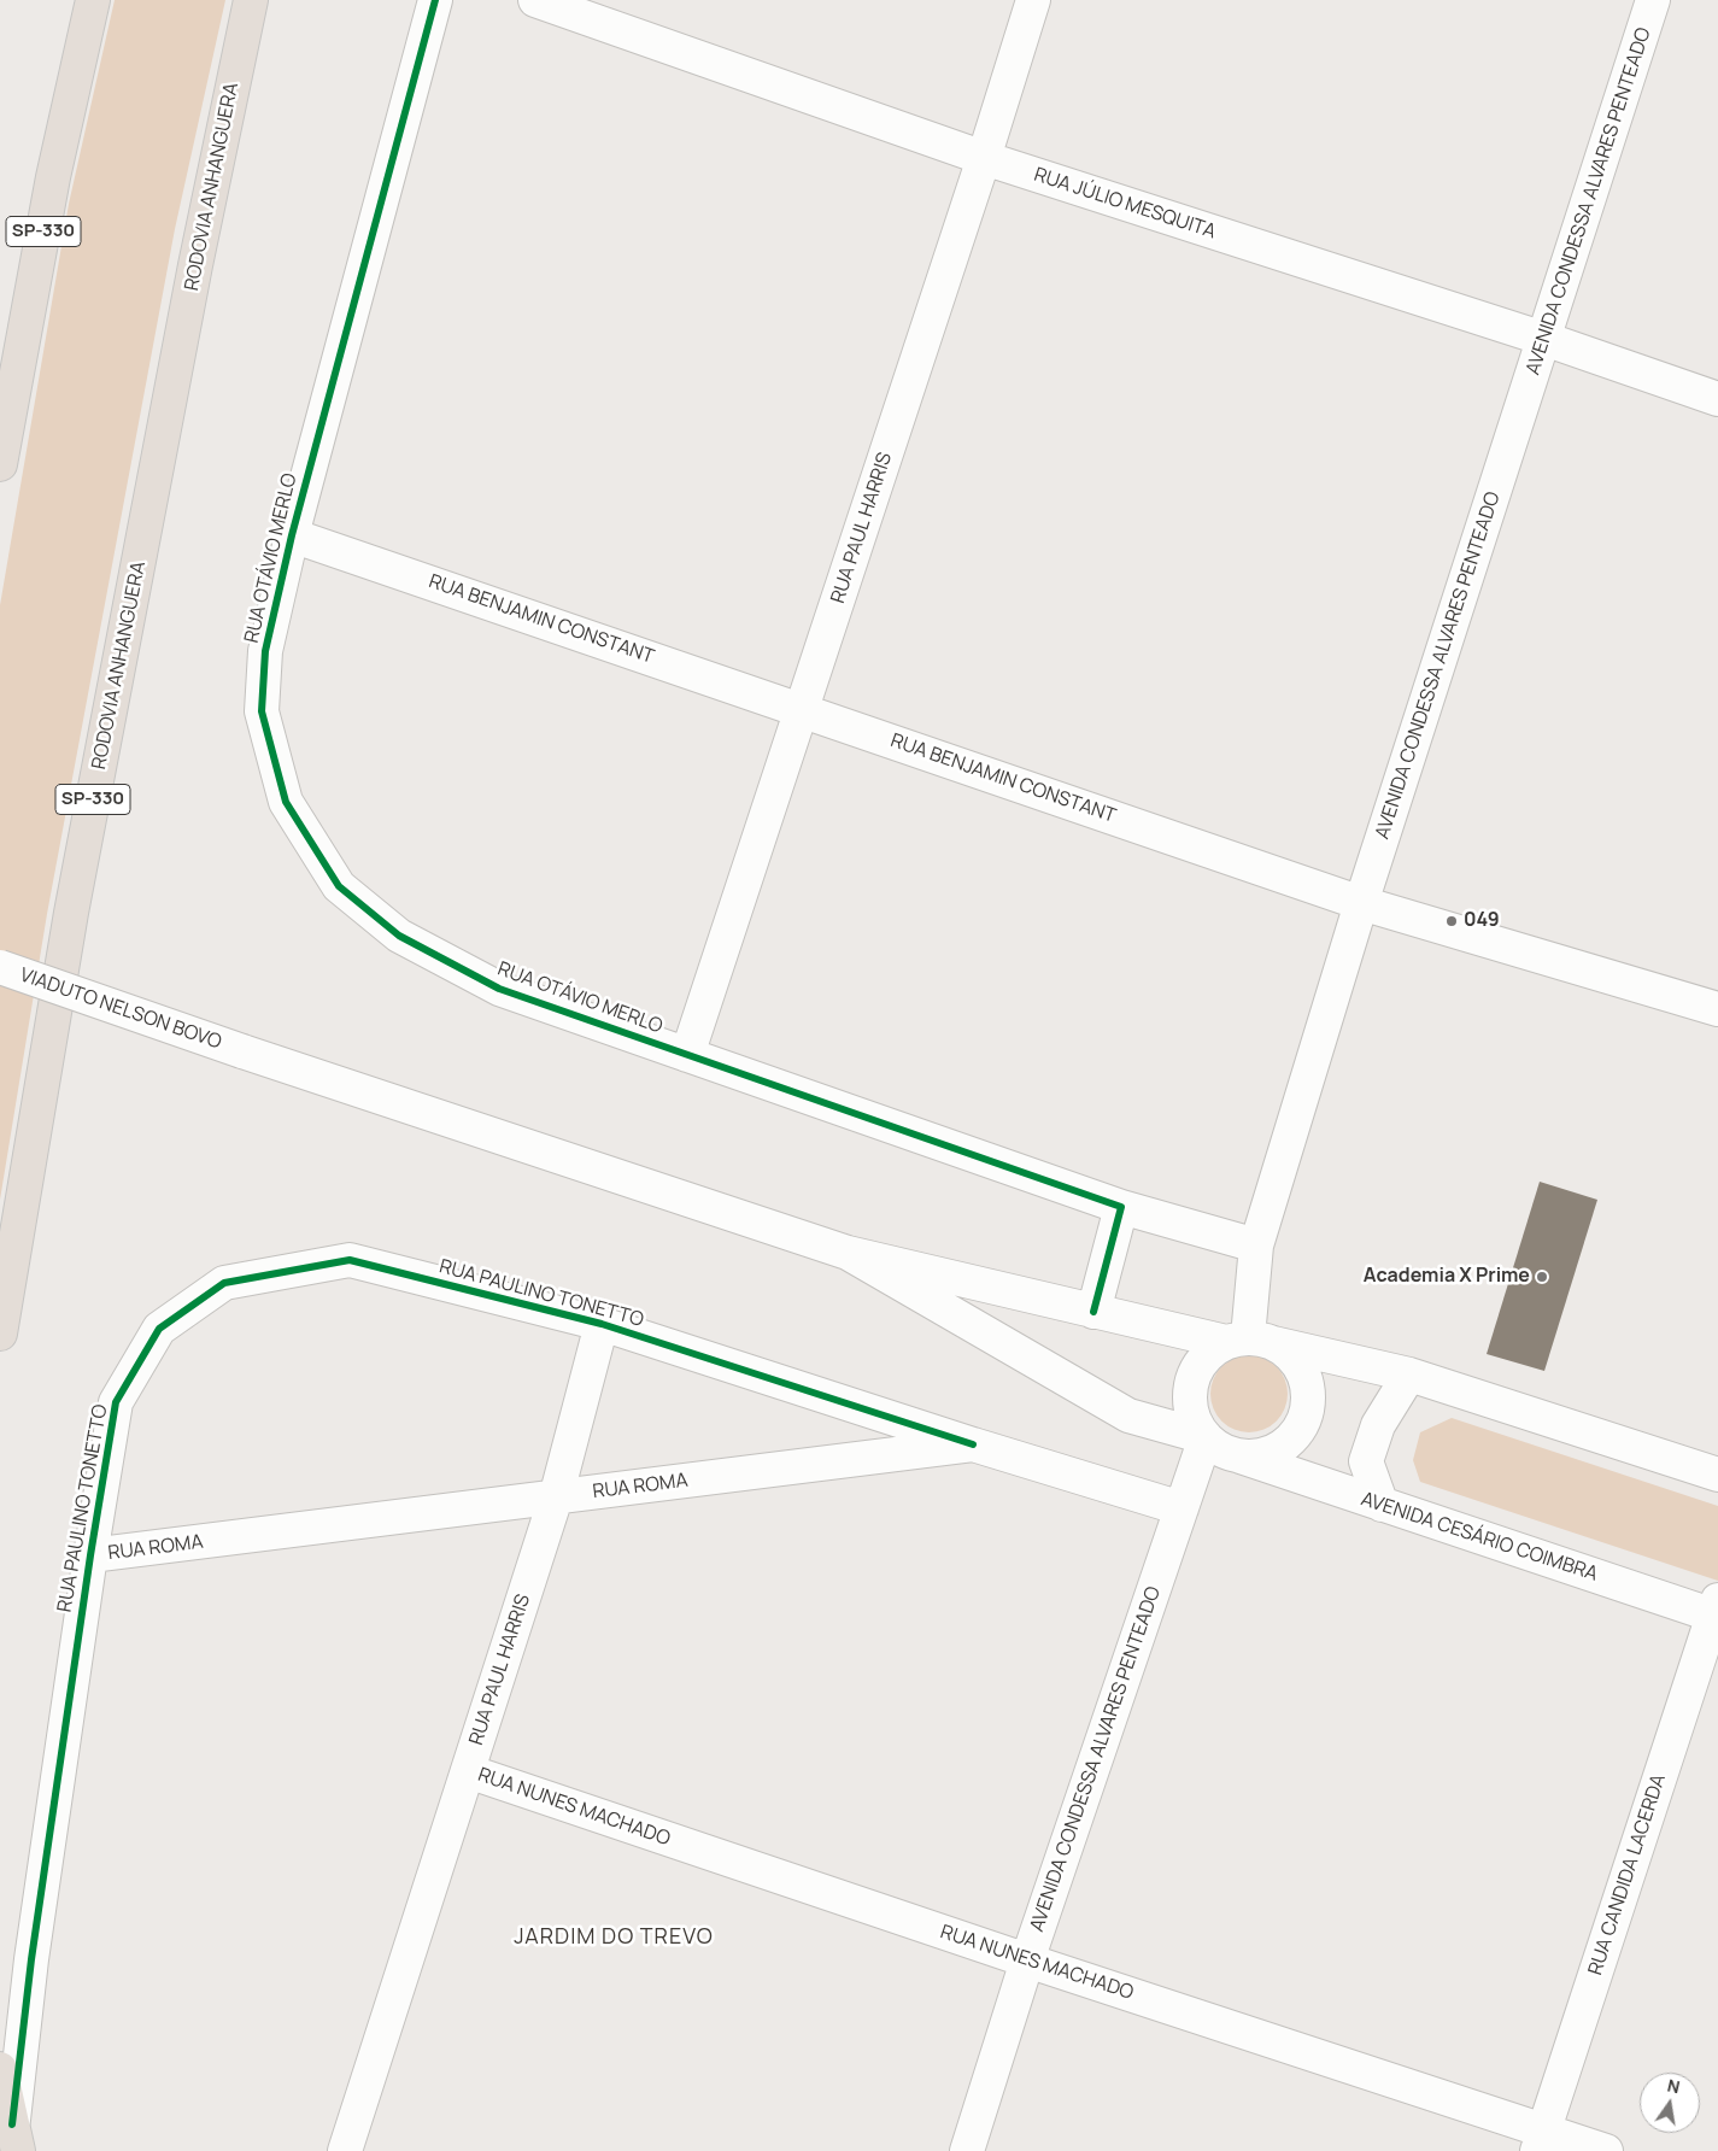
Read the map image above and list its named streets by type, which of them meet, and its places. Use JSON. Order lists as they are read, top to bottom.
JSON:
{
  "streets": {
    "highway": ["RODOVIA ANHANGUERA", "SP-330"],
    "street": [
      "AVENIDA CONDESSA ALVARES PENTEADO",
      "RUA JÚLIO MESQUITA",
      "RUA PAUL HARRIS",
      "RUA OTÁVIO MERLO",
      "RUA BENJAMIN CONSTANT",
      "VIADUTO NELSON BOVO",
      "RUA PAULINO TONETTO",
      "RUA ROMA",
      "AVENIDA CESÁRIO COIMBRA",
      "RUA NUNES MACHADO",
      "RUA CANDIDA LACERDA"
    ]
  },
  "crossings": [
    ["AVENIDA CONDESSA ALVARES PENTEADO", "RUA JÚLIO MESQUITA"],
    ["AVENIDA CONDESSA ALVARES PENTEADO", "RUA OTÁVIO MERLO"],
    ["AVENIDA CONDESSA ALVARES PENTEADO", "RUA BENJAMIN CONSTANT"],
    ["AVENIDA CONDESSA ALVARES PENTEADO", "RUA ROMA"],
    ["AVENIDA CONDESSA ALVARES PENTEADO", "AVENIDA CESÁRIO COIMBRA"],
    ["AVENIDA CONDESSA ALVARES PENTEADO", "RUA NUNES MACHADO"],
    ["RUA JÚLIO MESQUITA", "RUA PAUL HARRIS"],
    ["RUA PAUL HARRIS", "RUA OTÁVIO MERLO"],
    ["RUA PAUL HARRIS", "RUA BENJAMIN CONSTANT"],
    ["RUA PAUL HARRIS", "RUA PAULINO TONETTO"],
    ["RUA PAUL HARRIS", "RUA ROMA"],
    ["RUA PAUL HARRIS", "RUA NUNES MACHADO"],
    ["RUA OTÁVIO MERLO", "RUA BENJAMIN CONSTANT"],
    ["RUA PAULINO TONETTO", "RUA ROMA"],
    ["AVENIDA CESÁRIO COIMBRA", "RUA CANDIDA LACERDA"],
    ["RUA NUNES MACHADO", "RUA CANDIDA LACERDA"]
  ],
  "districts": ["JARDIM DO TREVO"],
  "places": ["049", "Academia X Prime"],
  "north": "top"
}
